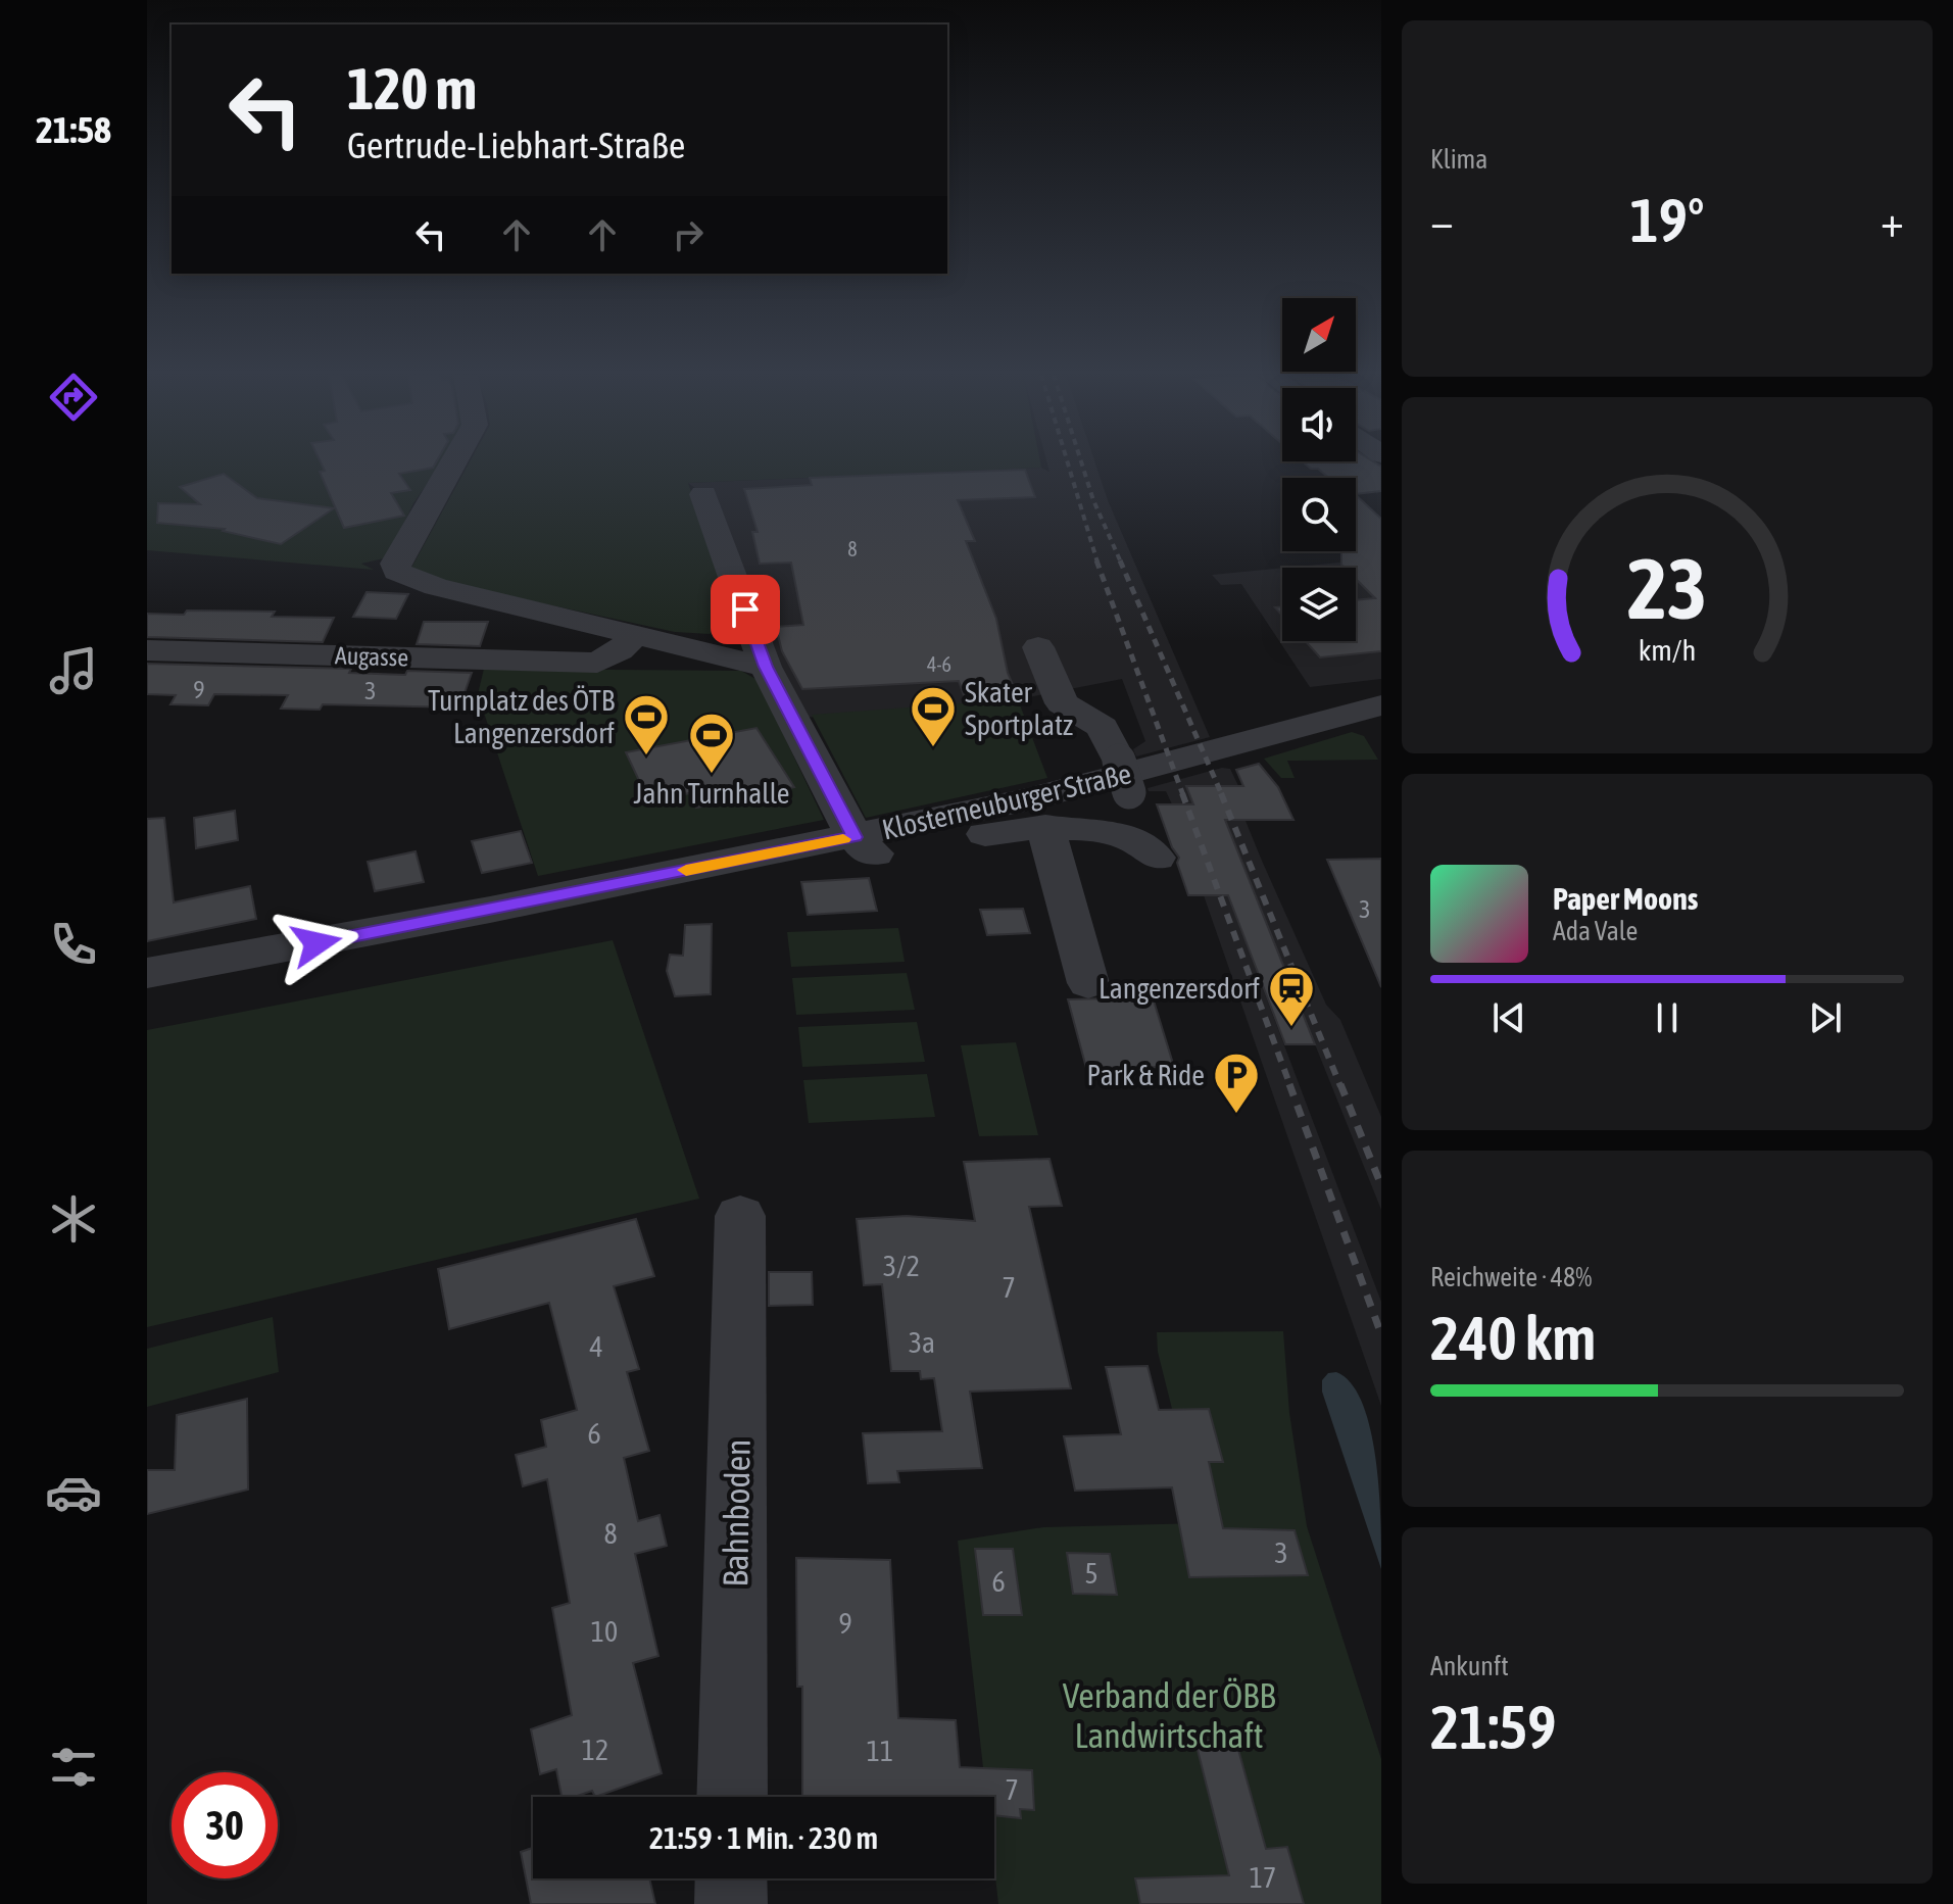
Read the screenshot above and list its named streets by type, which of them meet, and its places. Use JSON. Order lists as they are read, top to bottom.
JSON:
{
  "streets": {
    "street": ["Augasse", "Klosterneuburger Straße", "Bahnboden"]
  },
  "parks": ["Verband der ÖBB Landwirtschaft"],
  "places": {
    "sports": ["Skater Sportplatz", "Turnplatz des ÖTB Langenzersdorf", "Jahn Turnhalle"],
    "station": ["Langenzersdorf"],
    "parking": ["Park & Ride"]
  },
  "house_numbers": [
    "8",
    "4-6",
    "9",
    "3",
    "3",
    "3/2",
    "7",
    "3a",
    "4",
    "6",
    "8",
    "3",
    "5",
    "6",
    "9",
    "10",
    "12",
    "11",
    "7",
    "17"
  ],
  "north": "top right",
  "page": {
    "tabs": "21:58",
    "tile": [
      "Klima",
      ["Reichweite · 48%", "240 km"],
      ["Ankunft", "21:59"]
    ],
    "turn": ["120 m", "Gertrude-Liebhart-Straße"],
    "heat": ["−", "19°", "+"],
    "song": ["Paper Moons", "Ada Vale"],
    "limit": "30",
    "trip": "21:59 · 1 Min. · 230 m",
    "gauge": ["23", "km/h"]
  }
}
